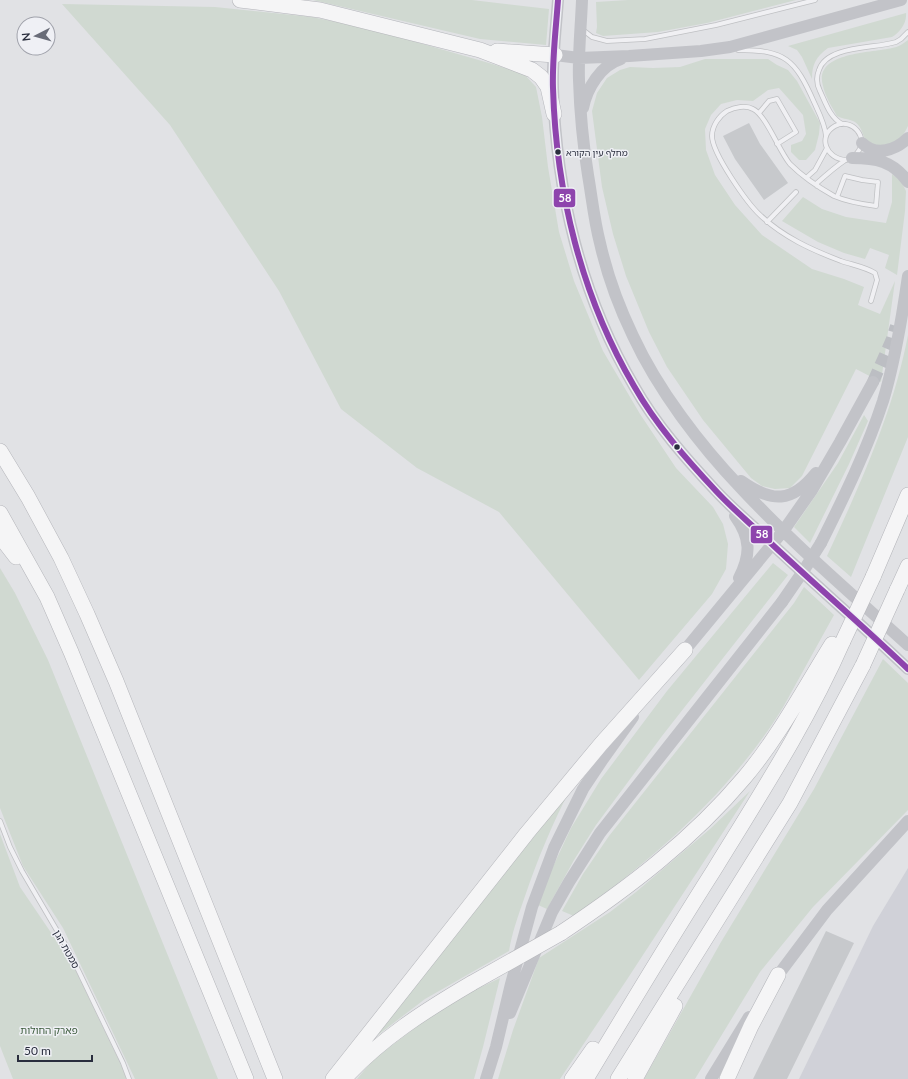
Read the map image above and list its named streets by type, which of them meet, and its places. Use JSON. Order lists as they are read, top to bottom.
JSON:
{
  "streets": {
    "lane": ["סמטת הגן"]
  },
  "parks": ["פארק החולות"],
  "places": ["מחלף עין הקורא"],
  "lines": ["transit line 58"],
  "scale_bar": "50 m",
  "north": "left"
}
